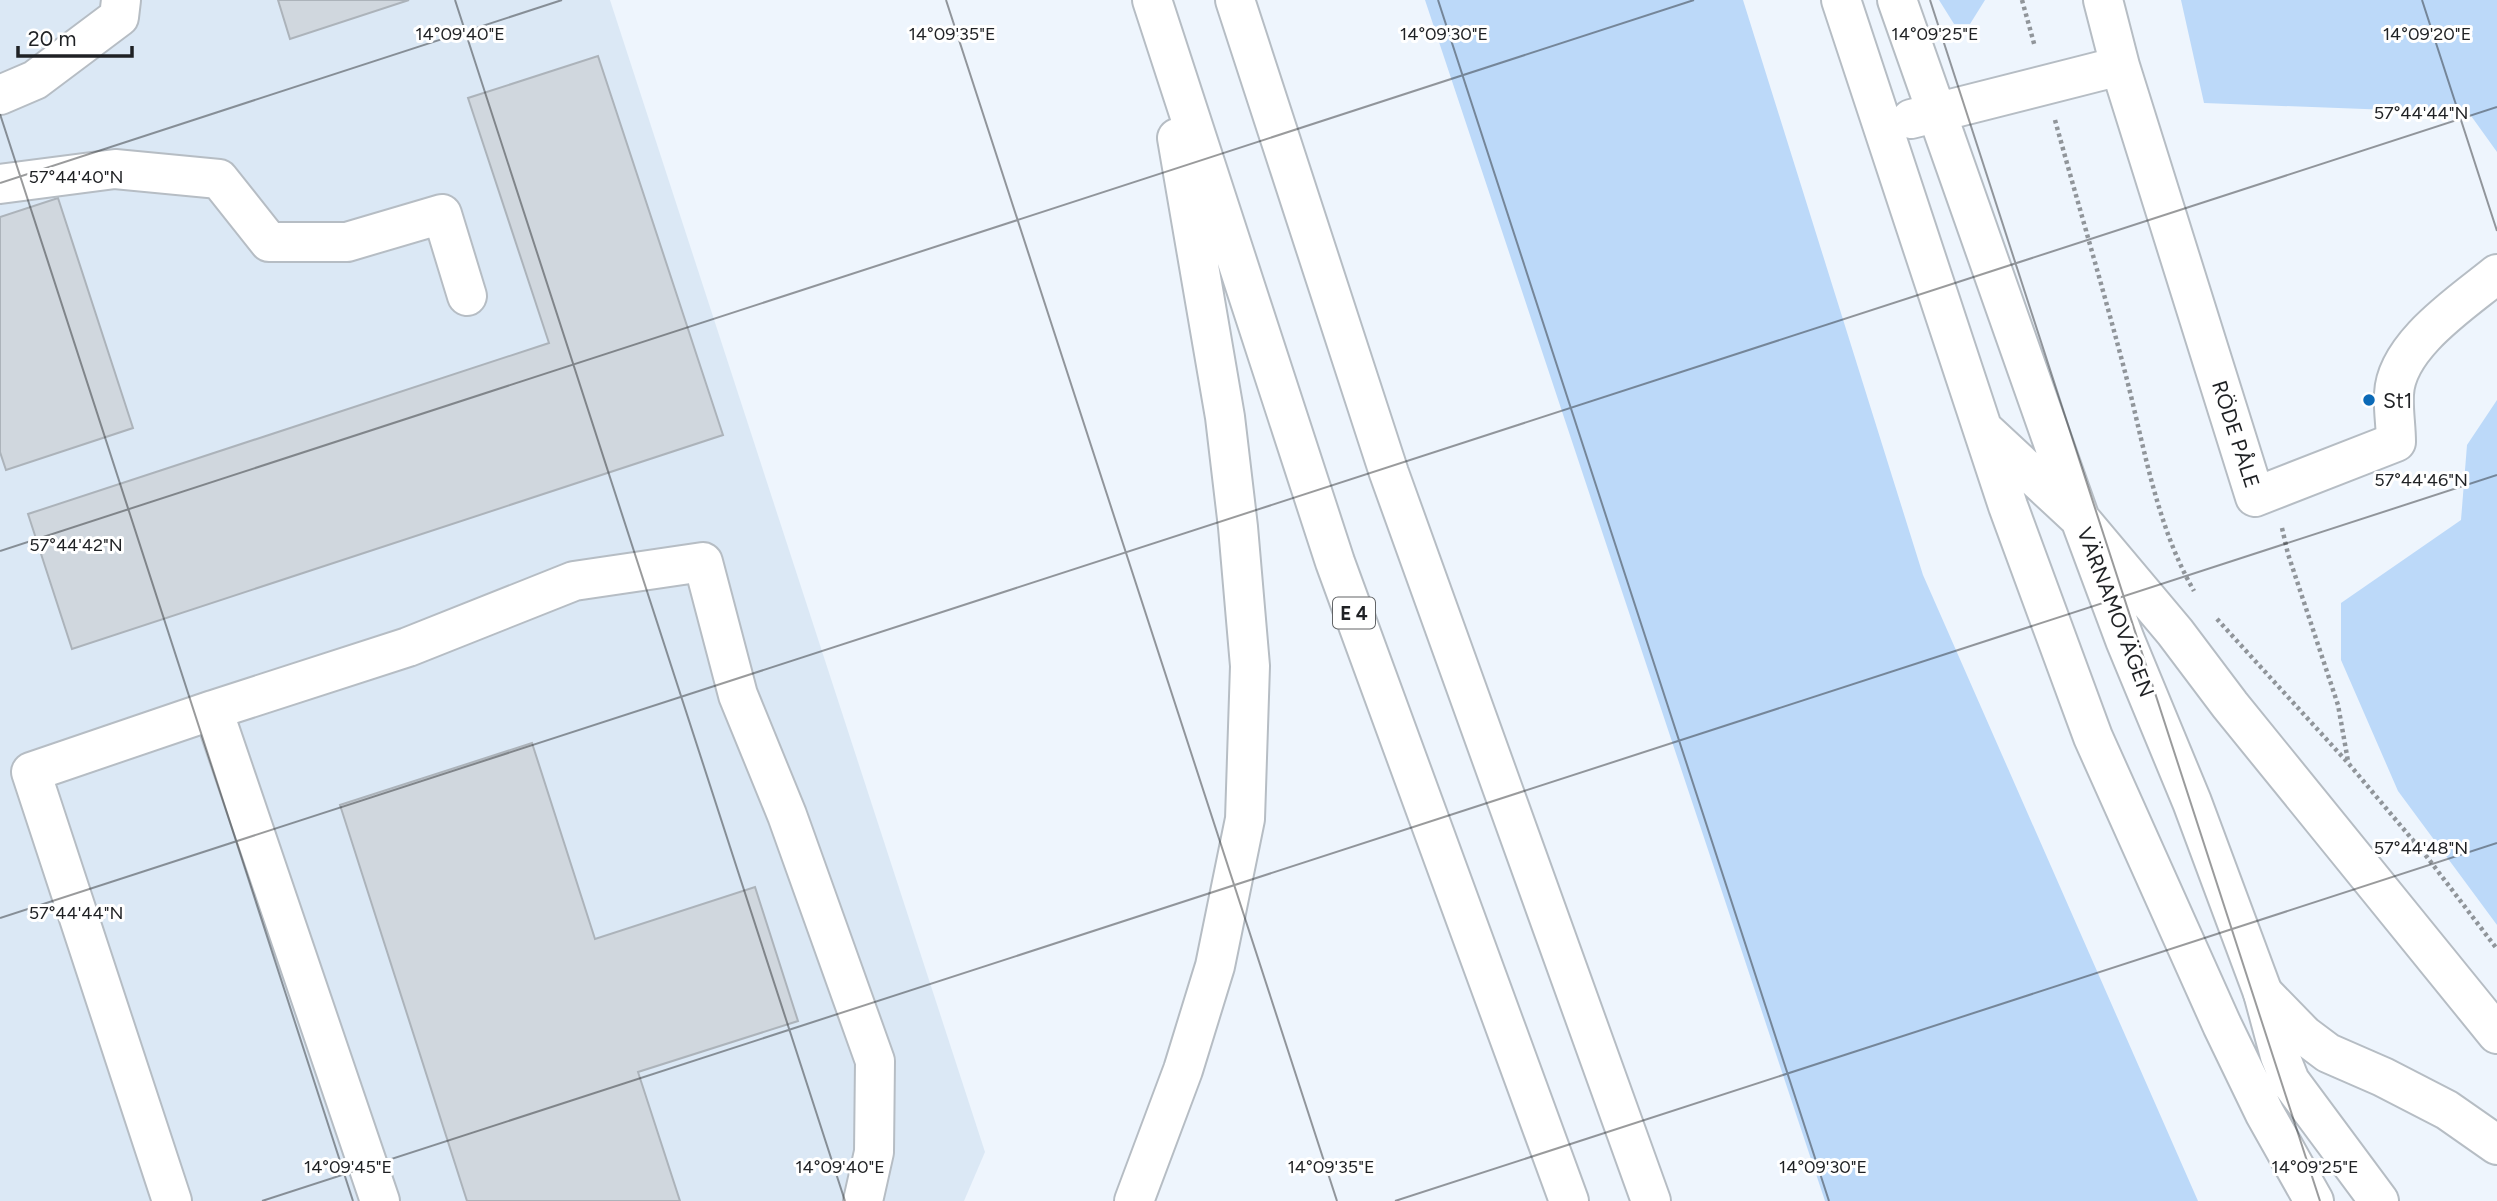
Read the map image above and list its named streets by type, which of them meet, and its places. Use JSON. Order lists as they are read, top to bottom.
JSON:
{
  "streets": {
    "main road": ["RÖDE PÅLE", "VÄRNAMOVÄGEN", "E 4"]
  },
  "places": ["St1"],
  "scale_bar": "20 m",
  "coordinates": [
    "14°09'40\"E",
    "14°09'35\"E",
    "14°09'30\"E",
    "14°09'25\"E",
    "14°09'20\"E",
    "57°44'44\"N",
    "57°44'40\"N",
    "57°44'46\"N",
    "57°44'42\"N",
    "57°44'48\"N",
    "14°09'45\"E"
  ]
}
